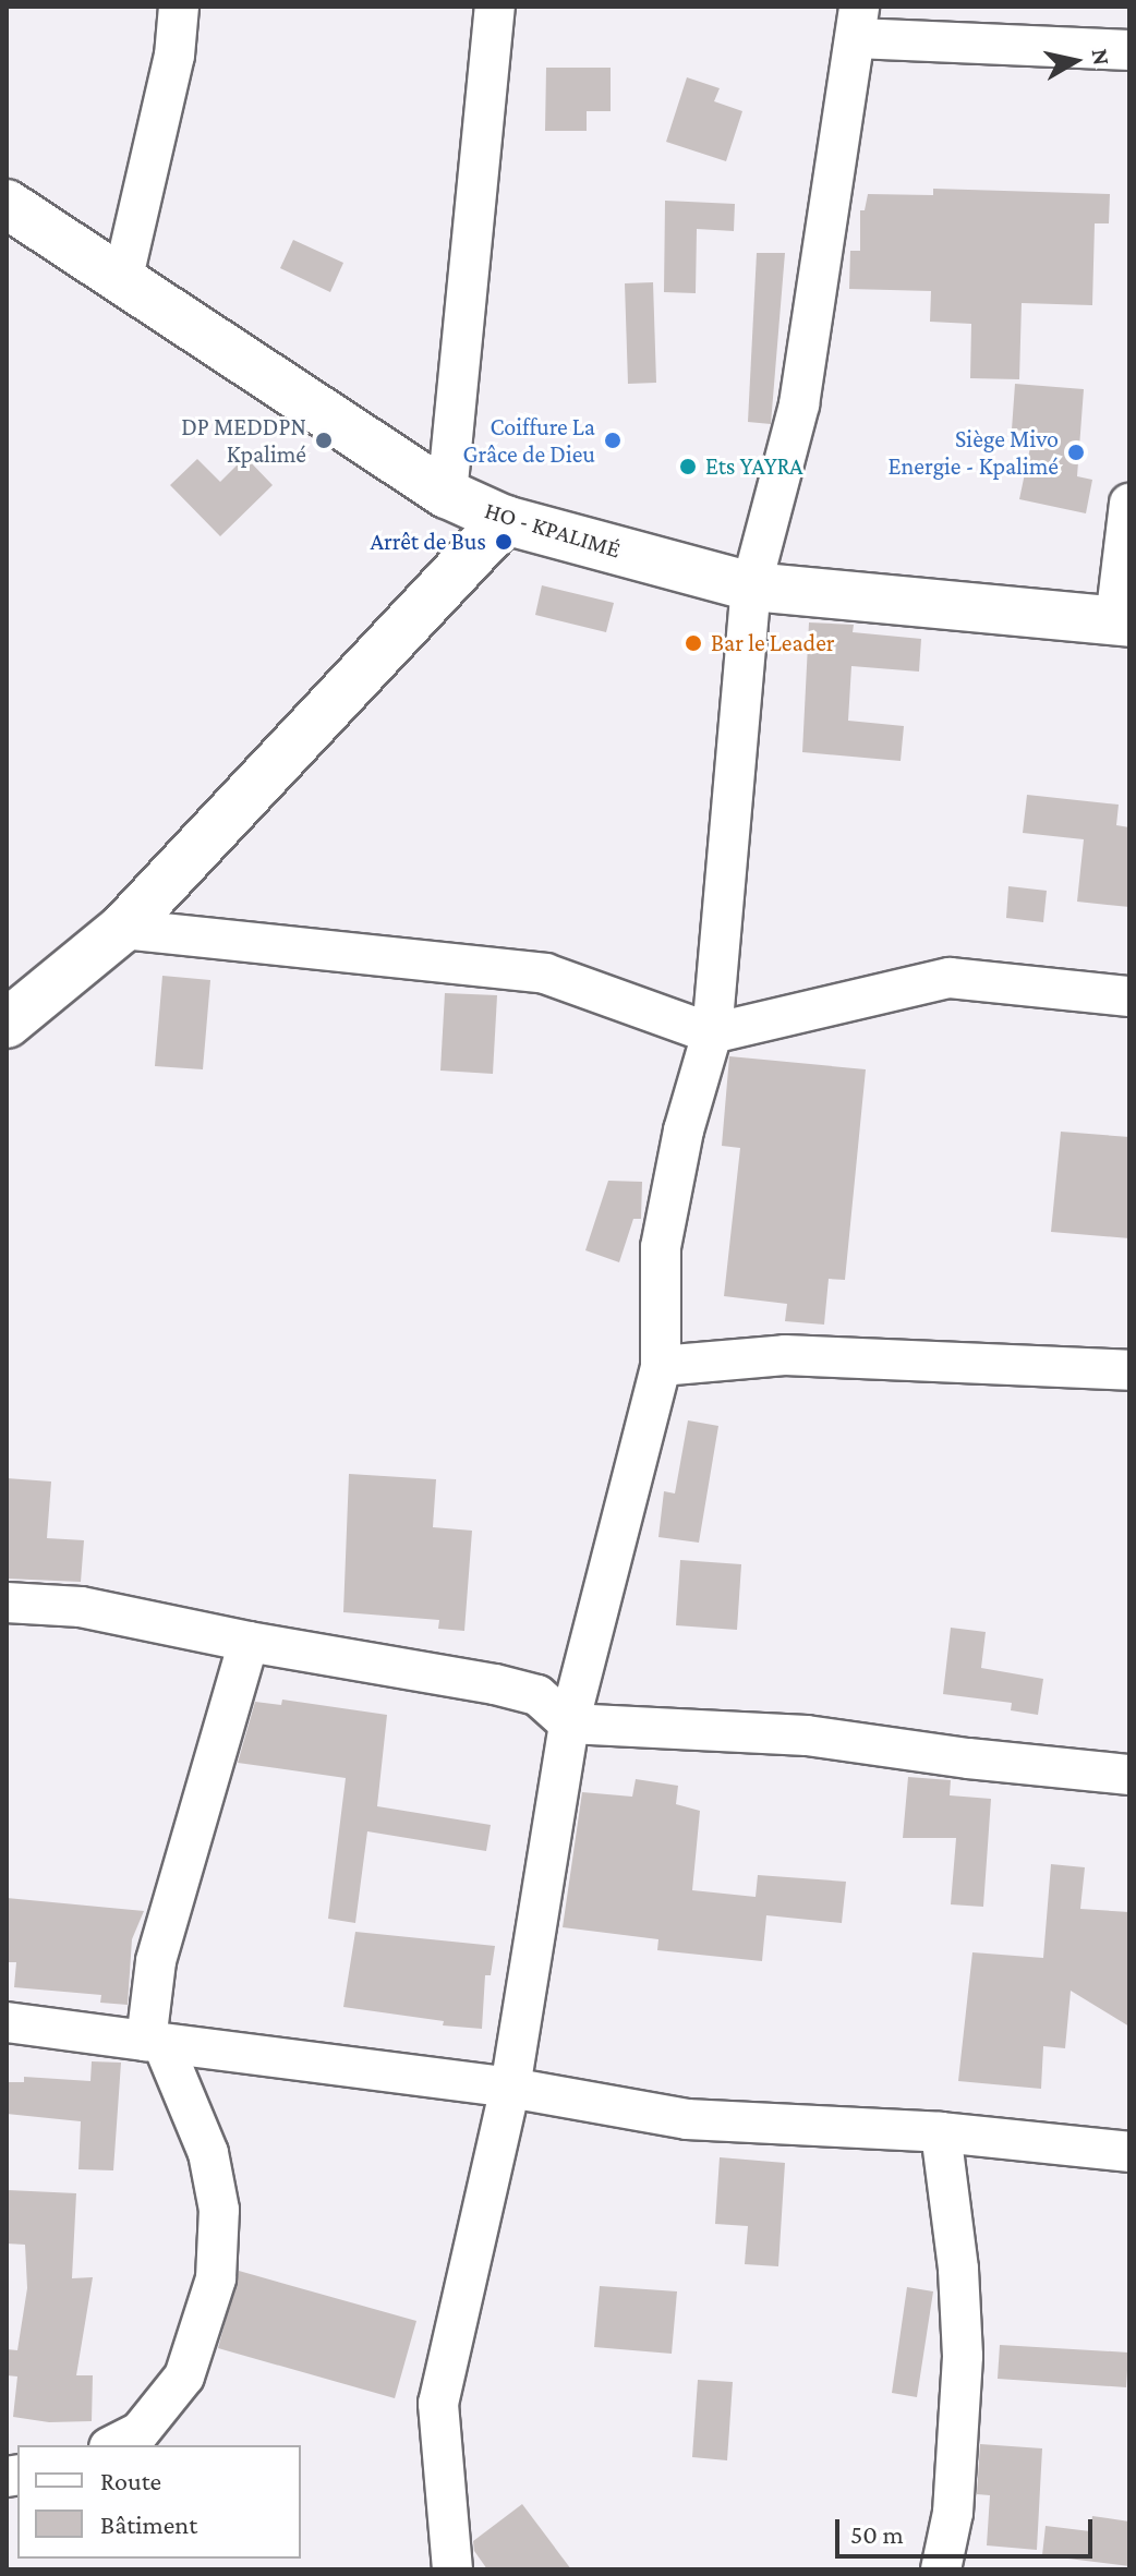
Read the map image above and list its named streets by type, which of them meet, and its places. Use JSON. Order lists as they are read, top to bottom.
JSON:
{
  "streets": {
    "main road": ["HO - KPALIMÉ"]
  },
  "places": [
    "DP MEDDPN Kpalimé",
    "Coiffure La Grâce de Dieu",
    "Siège Mivo Energie - Kpalimé",
    "Ets YAYRA",
    "Arrêt de Bus",
    "Bar le Leader"
  ],
  "legend": ["Route", "Bâtiment"],
  "scale_bar": "50 m",
  "north": "right"
}
